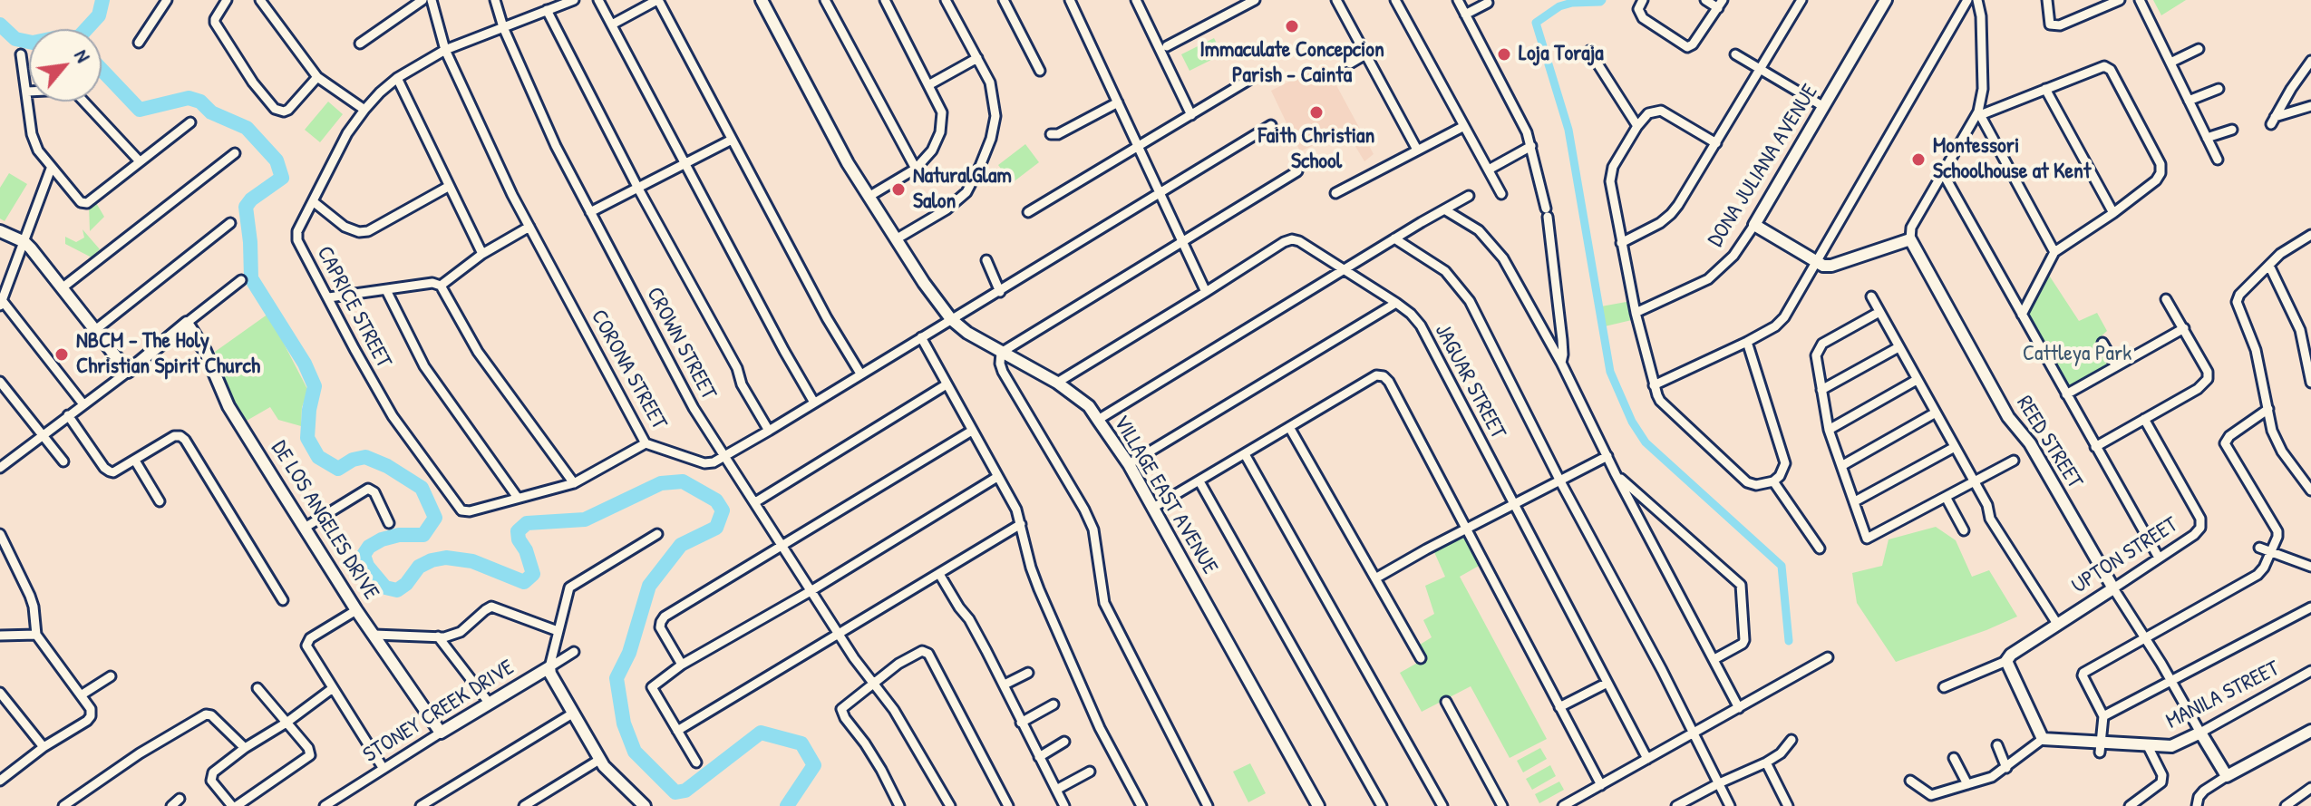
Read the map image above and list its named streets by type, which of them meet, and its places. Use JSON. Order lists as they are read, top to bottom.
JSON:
{
  "streets": {
    "street": [
      "DONA JULIANA AVENUE",
      "CAPRICE STREET",
      "CROWN STREET",
      "CORONA STREET",
      "JAGUAR STREET",
      "REED STREET",
      "VILLAGE EAST AVENUE",
      "DE LOS ANGELES DRIVE",
      "UPTON STREET",
      "MANILA STREET",
      "STONEY CREEK DRIVE"
    ]
  },
  "crossings": [
    ["CAPRICE STREET", "CROWN STREET"],
    ["CAPRICE STREET", "CORONA STREET"],
    ["CROWN STREET", "CORONA STREET"],
    ["CORONA STREET", "VILLAGE EAST AVENUE"],
    ["JAGUAR STREET", "VILLAGE EAST AVENUE"],
    ["REED STREET", "UPTON STREET"],
    ["DE LOS ANGELES DRIVE", "STONEY CREEK DRIVE"]
  ],
  "parks": ["Cattleya Park"],
  "places": [
    "Immaculate Concepcion Parish - Cainta",
    "Loja Toraja",
    "Faith Christian School",
    "Montessori Schoolhouse at Kent",
    "NaturalGlam Salon",
    "NBCM - The Holy Christian Spirit Church"
  ],
  "north": "top right"
}
